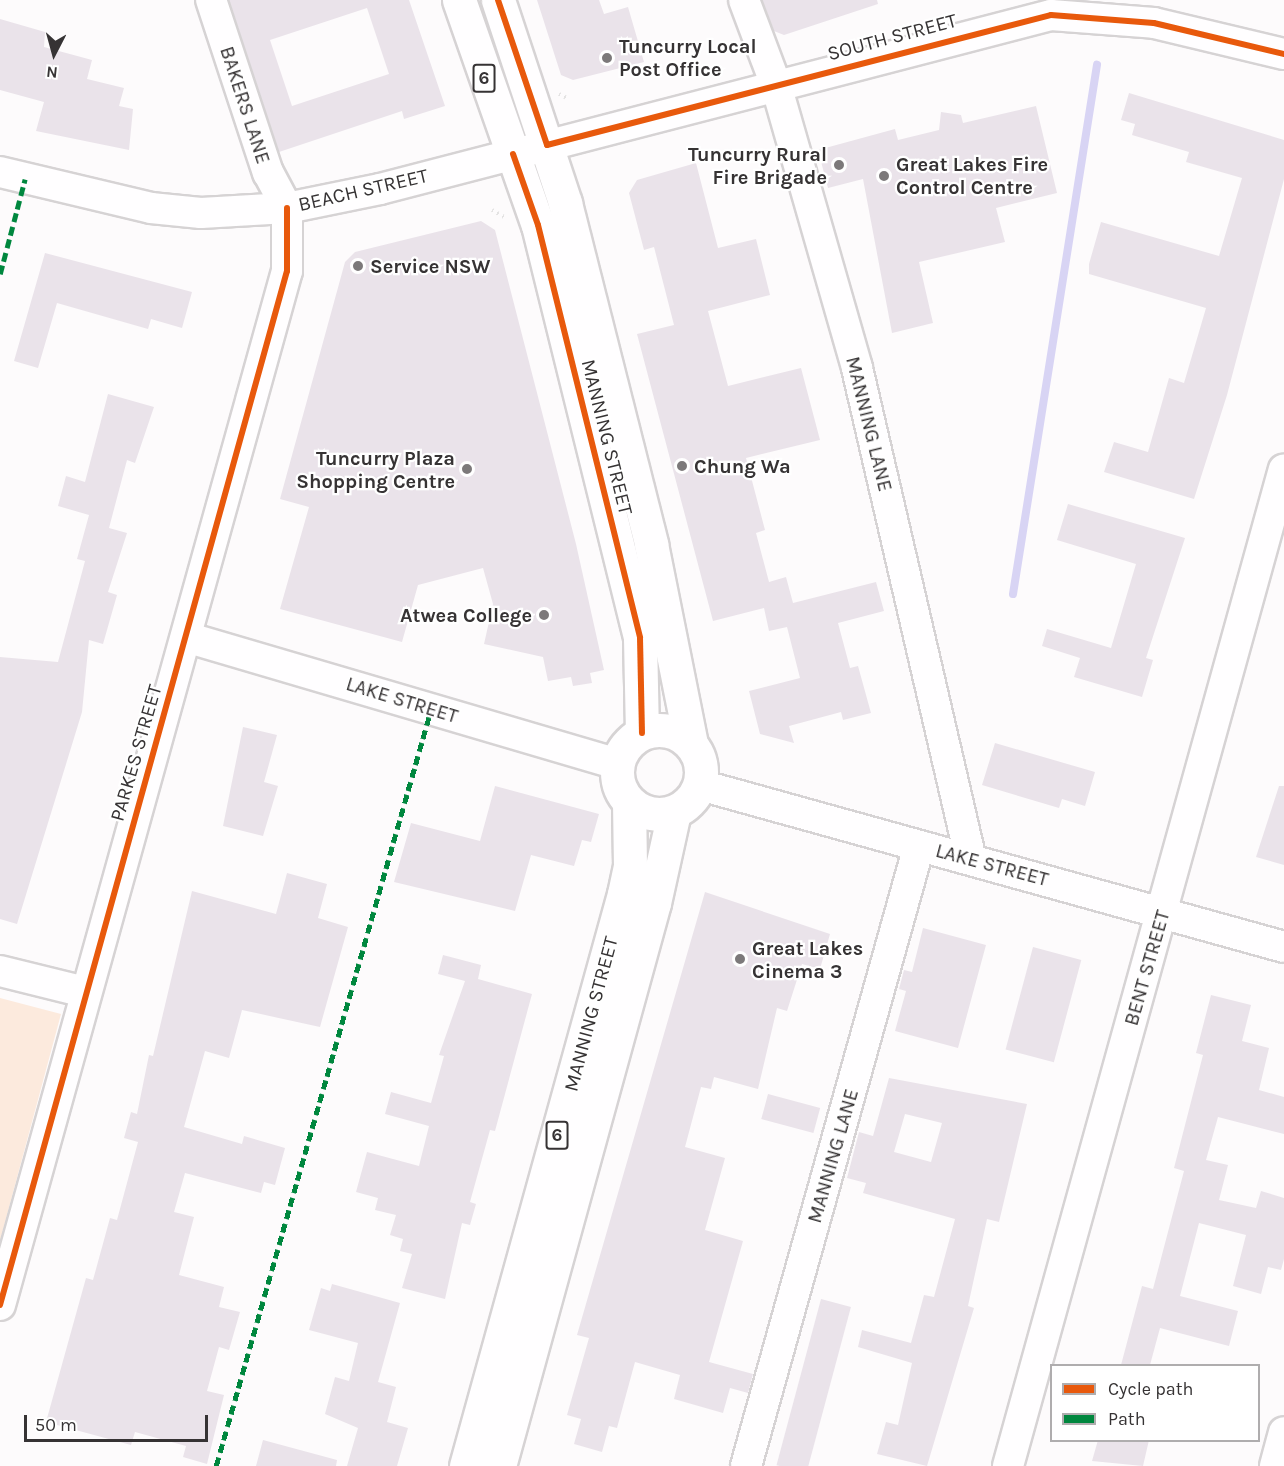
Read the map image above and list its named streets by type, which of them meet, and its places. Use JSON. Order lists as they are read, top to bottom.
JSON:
{
  "streets": {
    "main road": ["6", "MANNING STREET"],
    "street": [
      "SOUTH STREET",
      "BAKERS LANE",
      "BEACH STREET",
      "MANNING LANE",
      "LAKE STREET",
      "PARKES STREET",
      "BENT STREET"
    ]
  },
  "crossings": [
    ["SOUTH STREET", "BEACH STREET"],
    ["SOUTH STREET", "MANNING LANE"],
    ["SOUTH STREET", "MANNING STREET"],
    ["6", "MANNING STREET"],
    ["6", "LAKE STREET"],
    ["BAKERS LANE", "BEACH STREET"],
    ["BAKERS LANE", "PARKES STREET"],
    ["BEACH STREET", "MANNING STREET"],
    ["BEACH STREET", "PARKES STREET"],
    ["MANNING LANE", "LAKE STREET"],
    ["MANNING STREET", "LAKE STREET"],
    ["LAKE STREET", "PARKES STREET"],
    ["LAKE STREET", "BENT STREET"]
  ],
  "places": [
    "Tuncurry Local Post Office",
    "Tuncurry Rural Fire Brigade",
    "Great Lakes Fire Control Centre",
    "Service NSW",
    "Chung Wa",
    "Tuncurry Plaza Shopping Centre",
    "Atwea College",
    "Great Lakes Cinema 3"
  ],
  "legend": ["Cycle path", "Path"],
  "scale_bar": "50 m",
  "north": "bottom"
}
